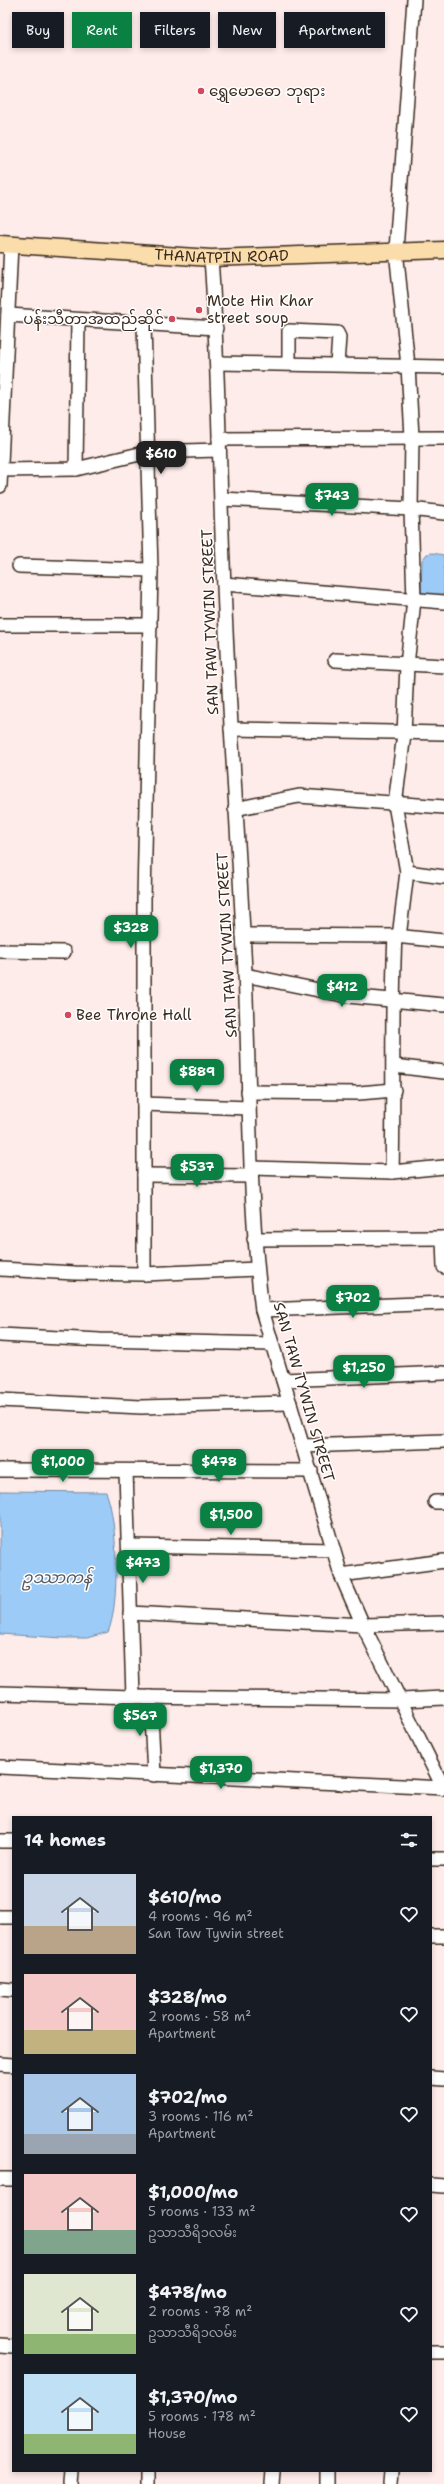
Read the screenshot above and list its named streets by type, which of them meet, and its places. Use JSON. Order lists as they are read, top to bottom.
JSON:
{
  "streets": {
    "main road": ["THANATPIN ROAD"],
    "street": ["SAN TAW TYWIN STREET"]
  },
  "crossings": [
    ["THANATPIN ROAD", "SAN TAW TYWIN STREET"]
  ],
  "water": ["ဥဿာကန်"],
  "places": [
    "ရွှေမောဓော ဘုရား",
    "Mote Hin Khar street soup",
    "ပန်းသီတာအထည်ဆိုင်",
    "Bee Throne Hall"
  ],
  "page": {
    "chip": [
      "Buy",
      "Rent",
      "Filters",
      "New",
      "Apartment"
    ],
    "price": [
      "$610",
      "$743",
      "$328",
      "$412",
      "$889",
      "$537",
      "$702",
      "$1,250",
      "$1,000",
      "$478",
      "$1,500",
      "$473",
      "$567",
      "$1,370"
    ],
    "heading": "14 homes",
    "list": [
      {
        "name": "$610/mo",
        "note": "4 rooms · 96 m² · San Taw Tywin street"
      },
      {
        "name": "$328/mo",
        "note": "2 rooms · 58 m² · Apartment"
      },
      {
        "name": "$702/mo",
        "note": "3 rooms · 116 m² · Apartment"
      },
      {
        "name": "$1,000/mo",
        "note": "5 rooms · 133 m² · ဥသာသီရိ၁လမ်း"
      },
      {
        "name": "$478/mo",
        "note": "2 rooms · 78 m² · ဥသာသီရိ၁လမ်း"
      },
      {
        "name": "$1,370/mo",
        "note": "5 rooms · 178 m² · House"
      }
    ]
  }
}
